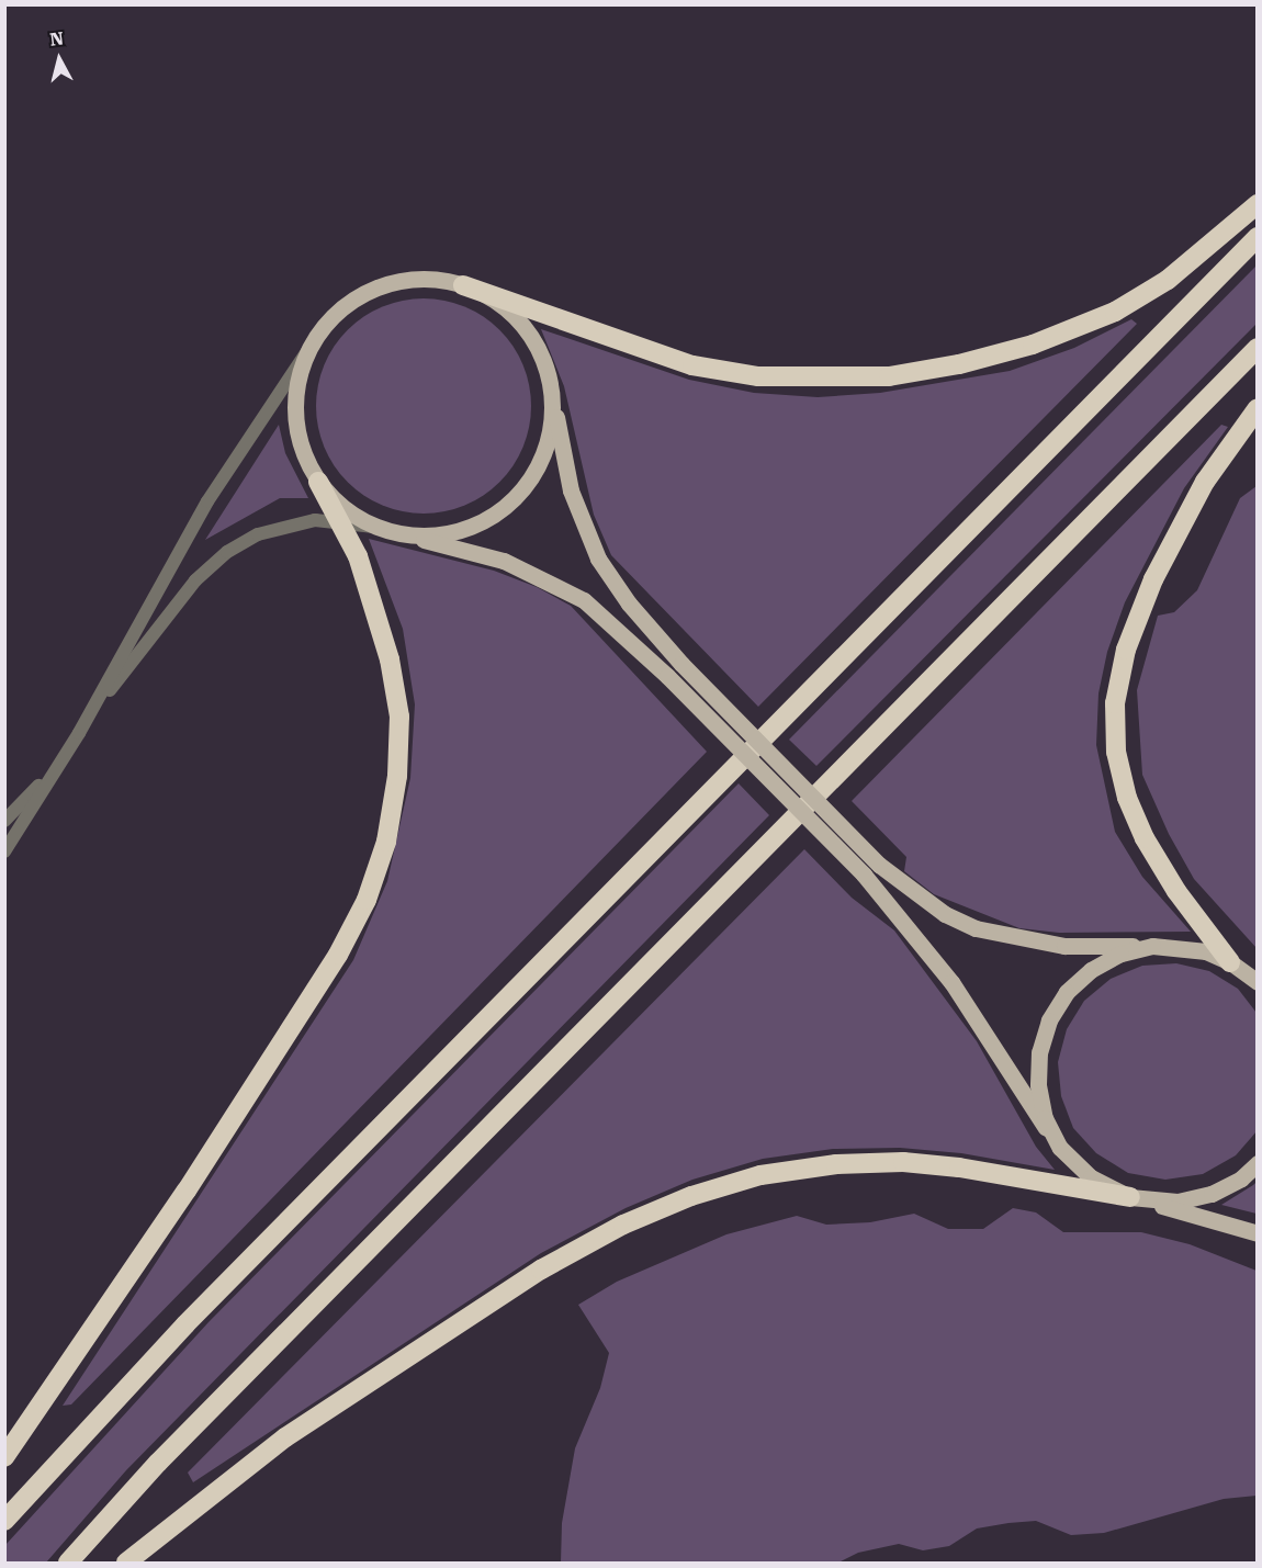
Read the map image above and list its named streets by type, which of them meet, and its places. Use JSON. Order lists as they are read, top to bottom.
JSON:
{
  "north": "top"
}
